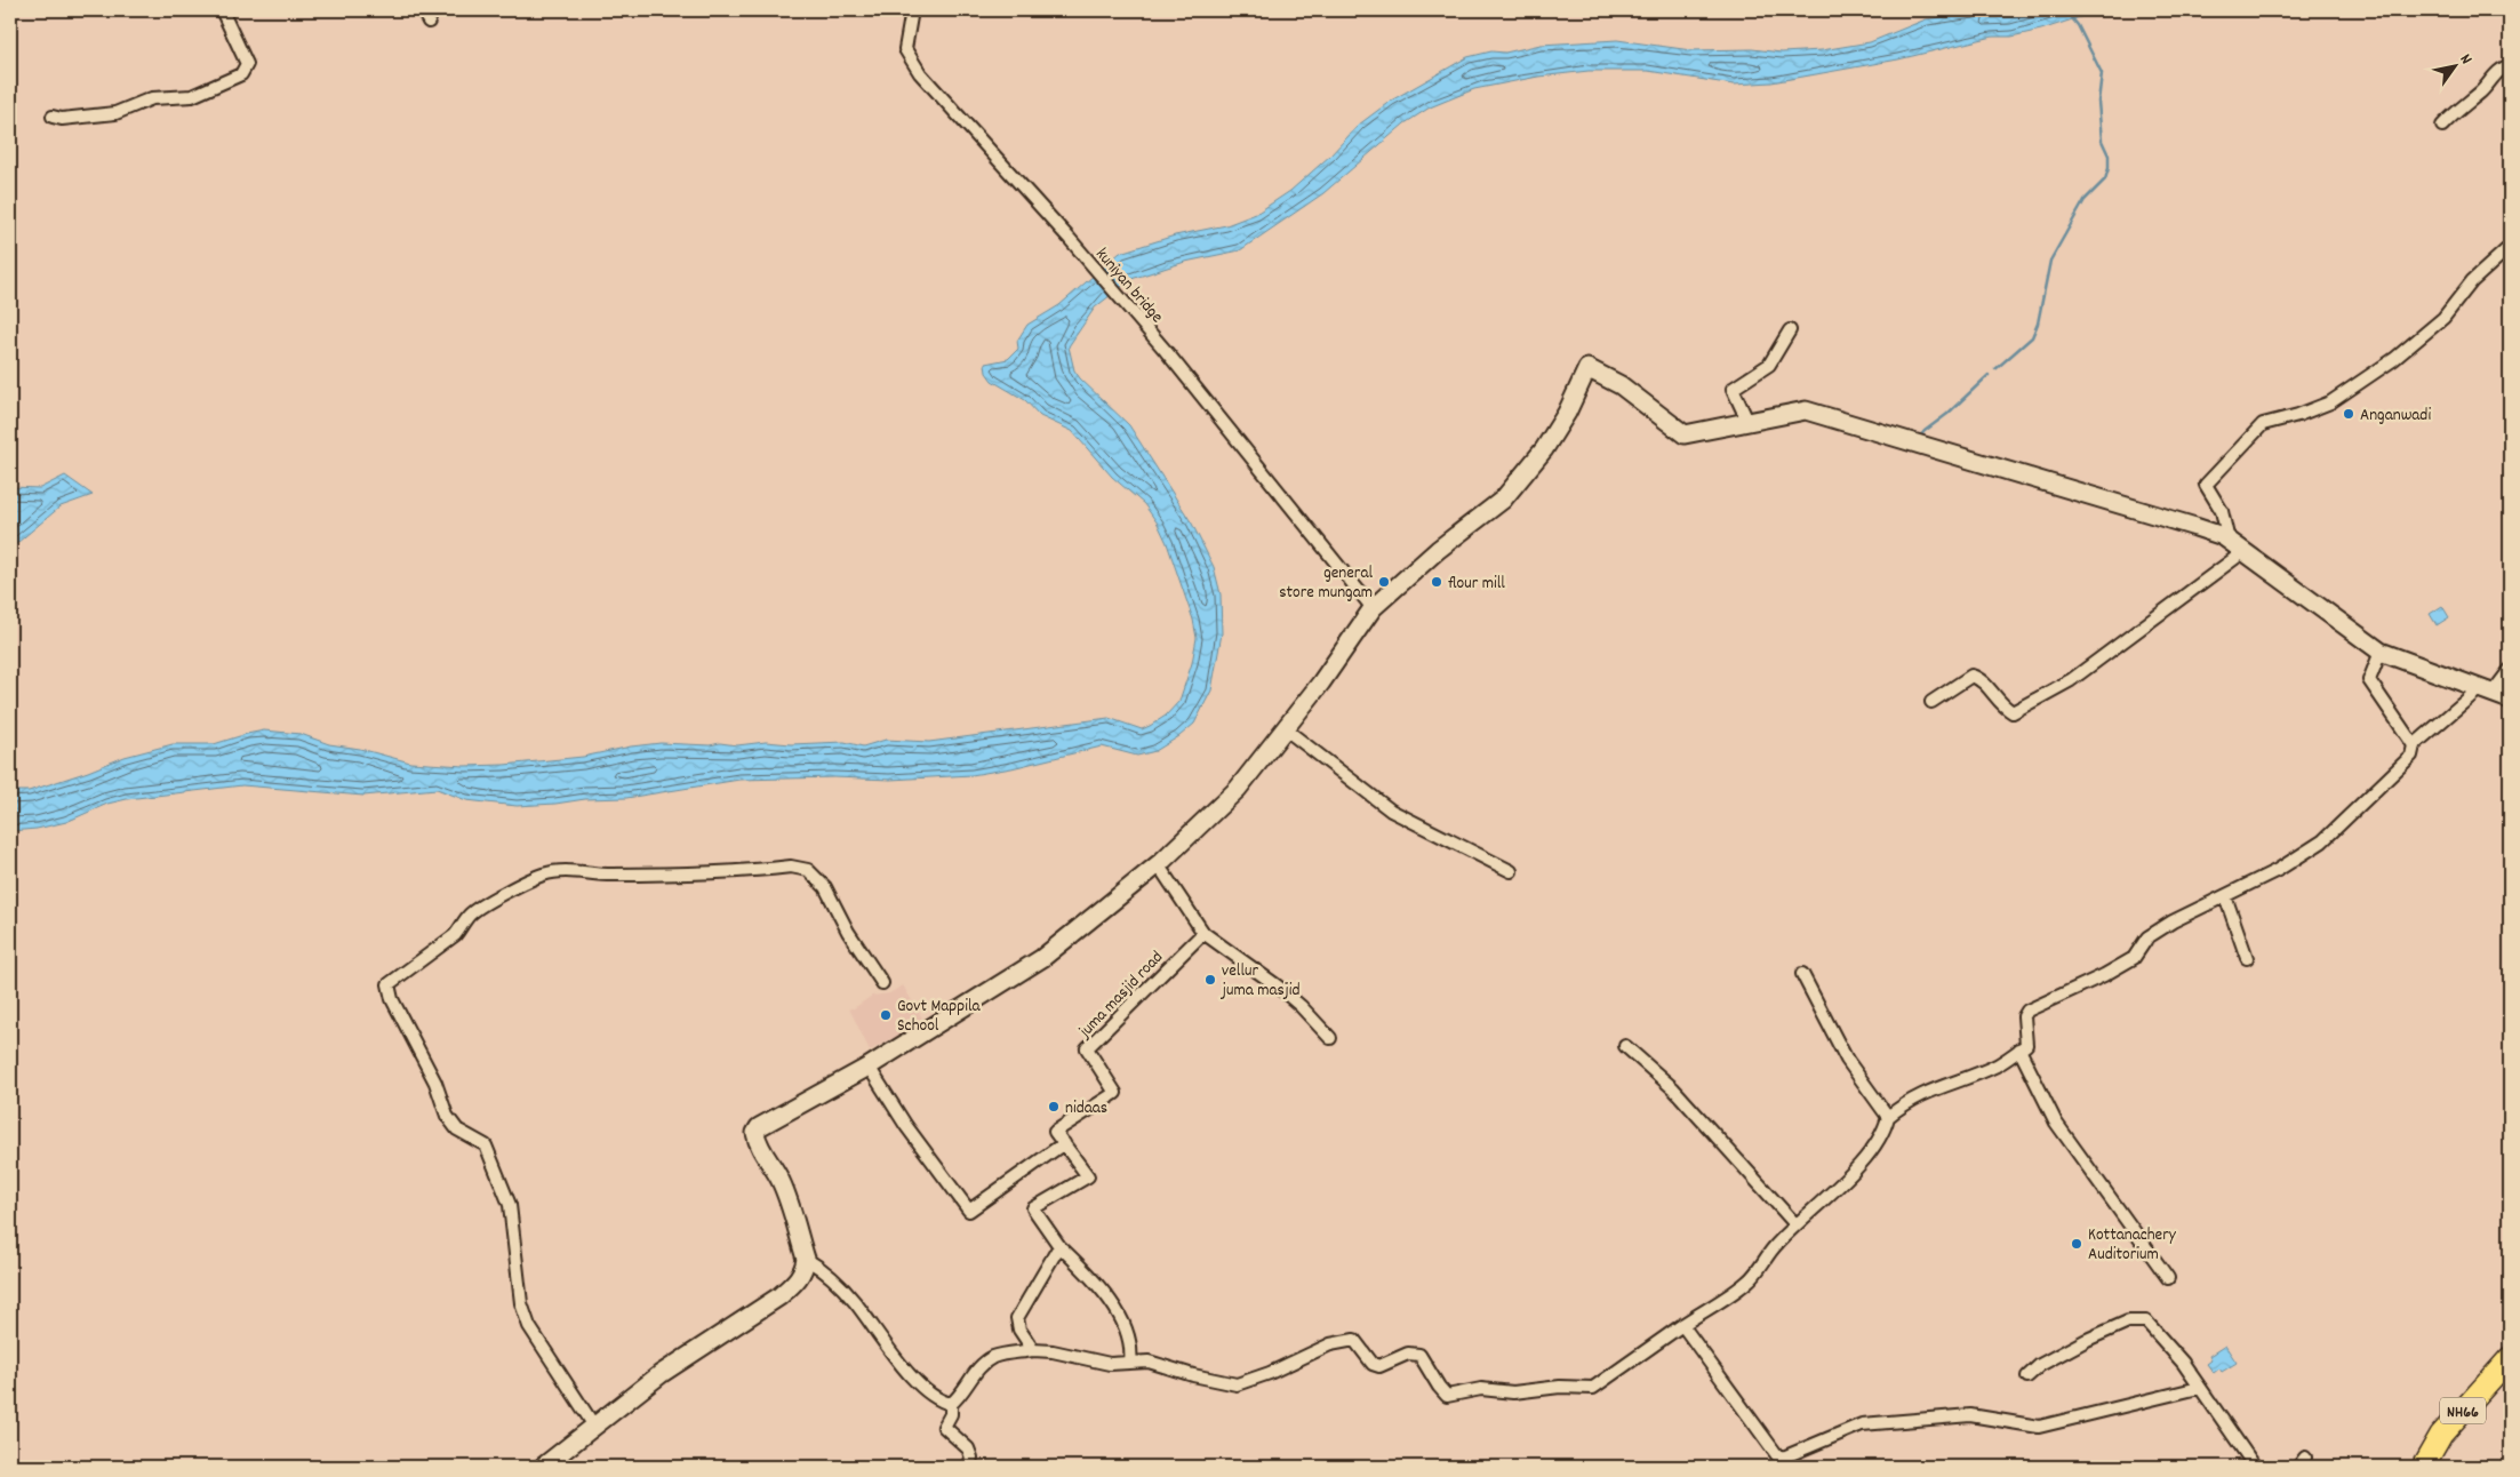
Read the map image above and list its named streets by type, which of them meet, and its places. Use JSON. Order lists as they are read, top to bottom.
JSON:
{
  "streets": {
    "highway": ["NH66"],
    "street": ["kuniyan bridge", "juma masjid road"]
  },
  "places": [
    "Anganwadi",
    "general store mungam",
    "flour mill",
    "vellur juma masjid",
    "Govt Mappila School",
    "nidaas",
    "Kottanachery Auditorium"
  ],
  "north": "top right"
}
